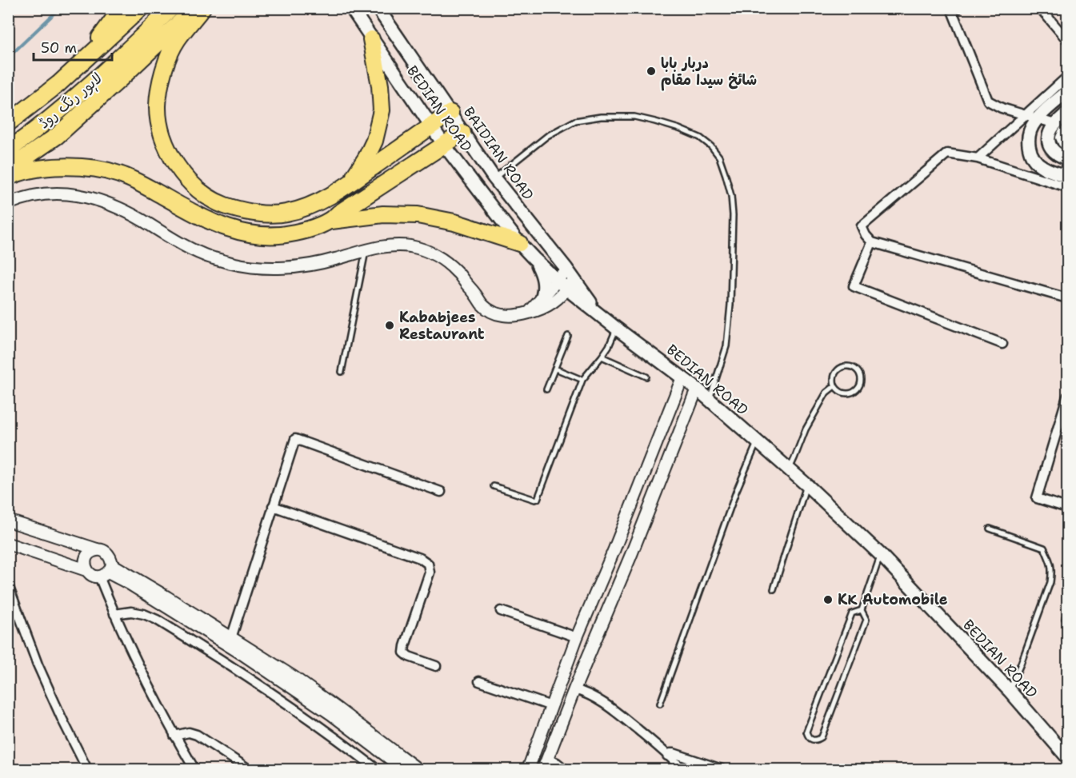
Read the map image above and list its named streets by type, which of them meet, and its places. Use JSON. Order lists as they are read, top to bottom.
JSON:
{
  "streets": {
    "highway": ["لاہور رنگ روڈ"],
    "main road": ["BEDIAN ROAD", "BAIDIAN ROAD"]
  },
  "crossings": [
    ["BEDIAN ROAD", "BAIDIAN ROAD"]
  ],
  "places": ["دربار بابا شائخ سیدا مقام", "Kababjees Restaurant", "KK Automobile"],
  "scale_bar": "50 m"
}
